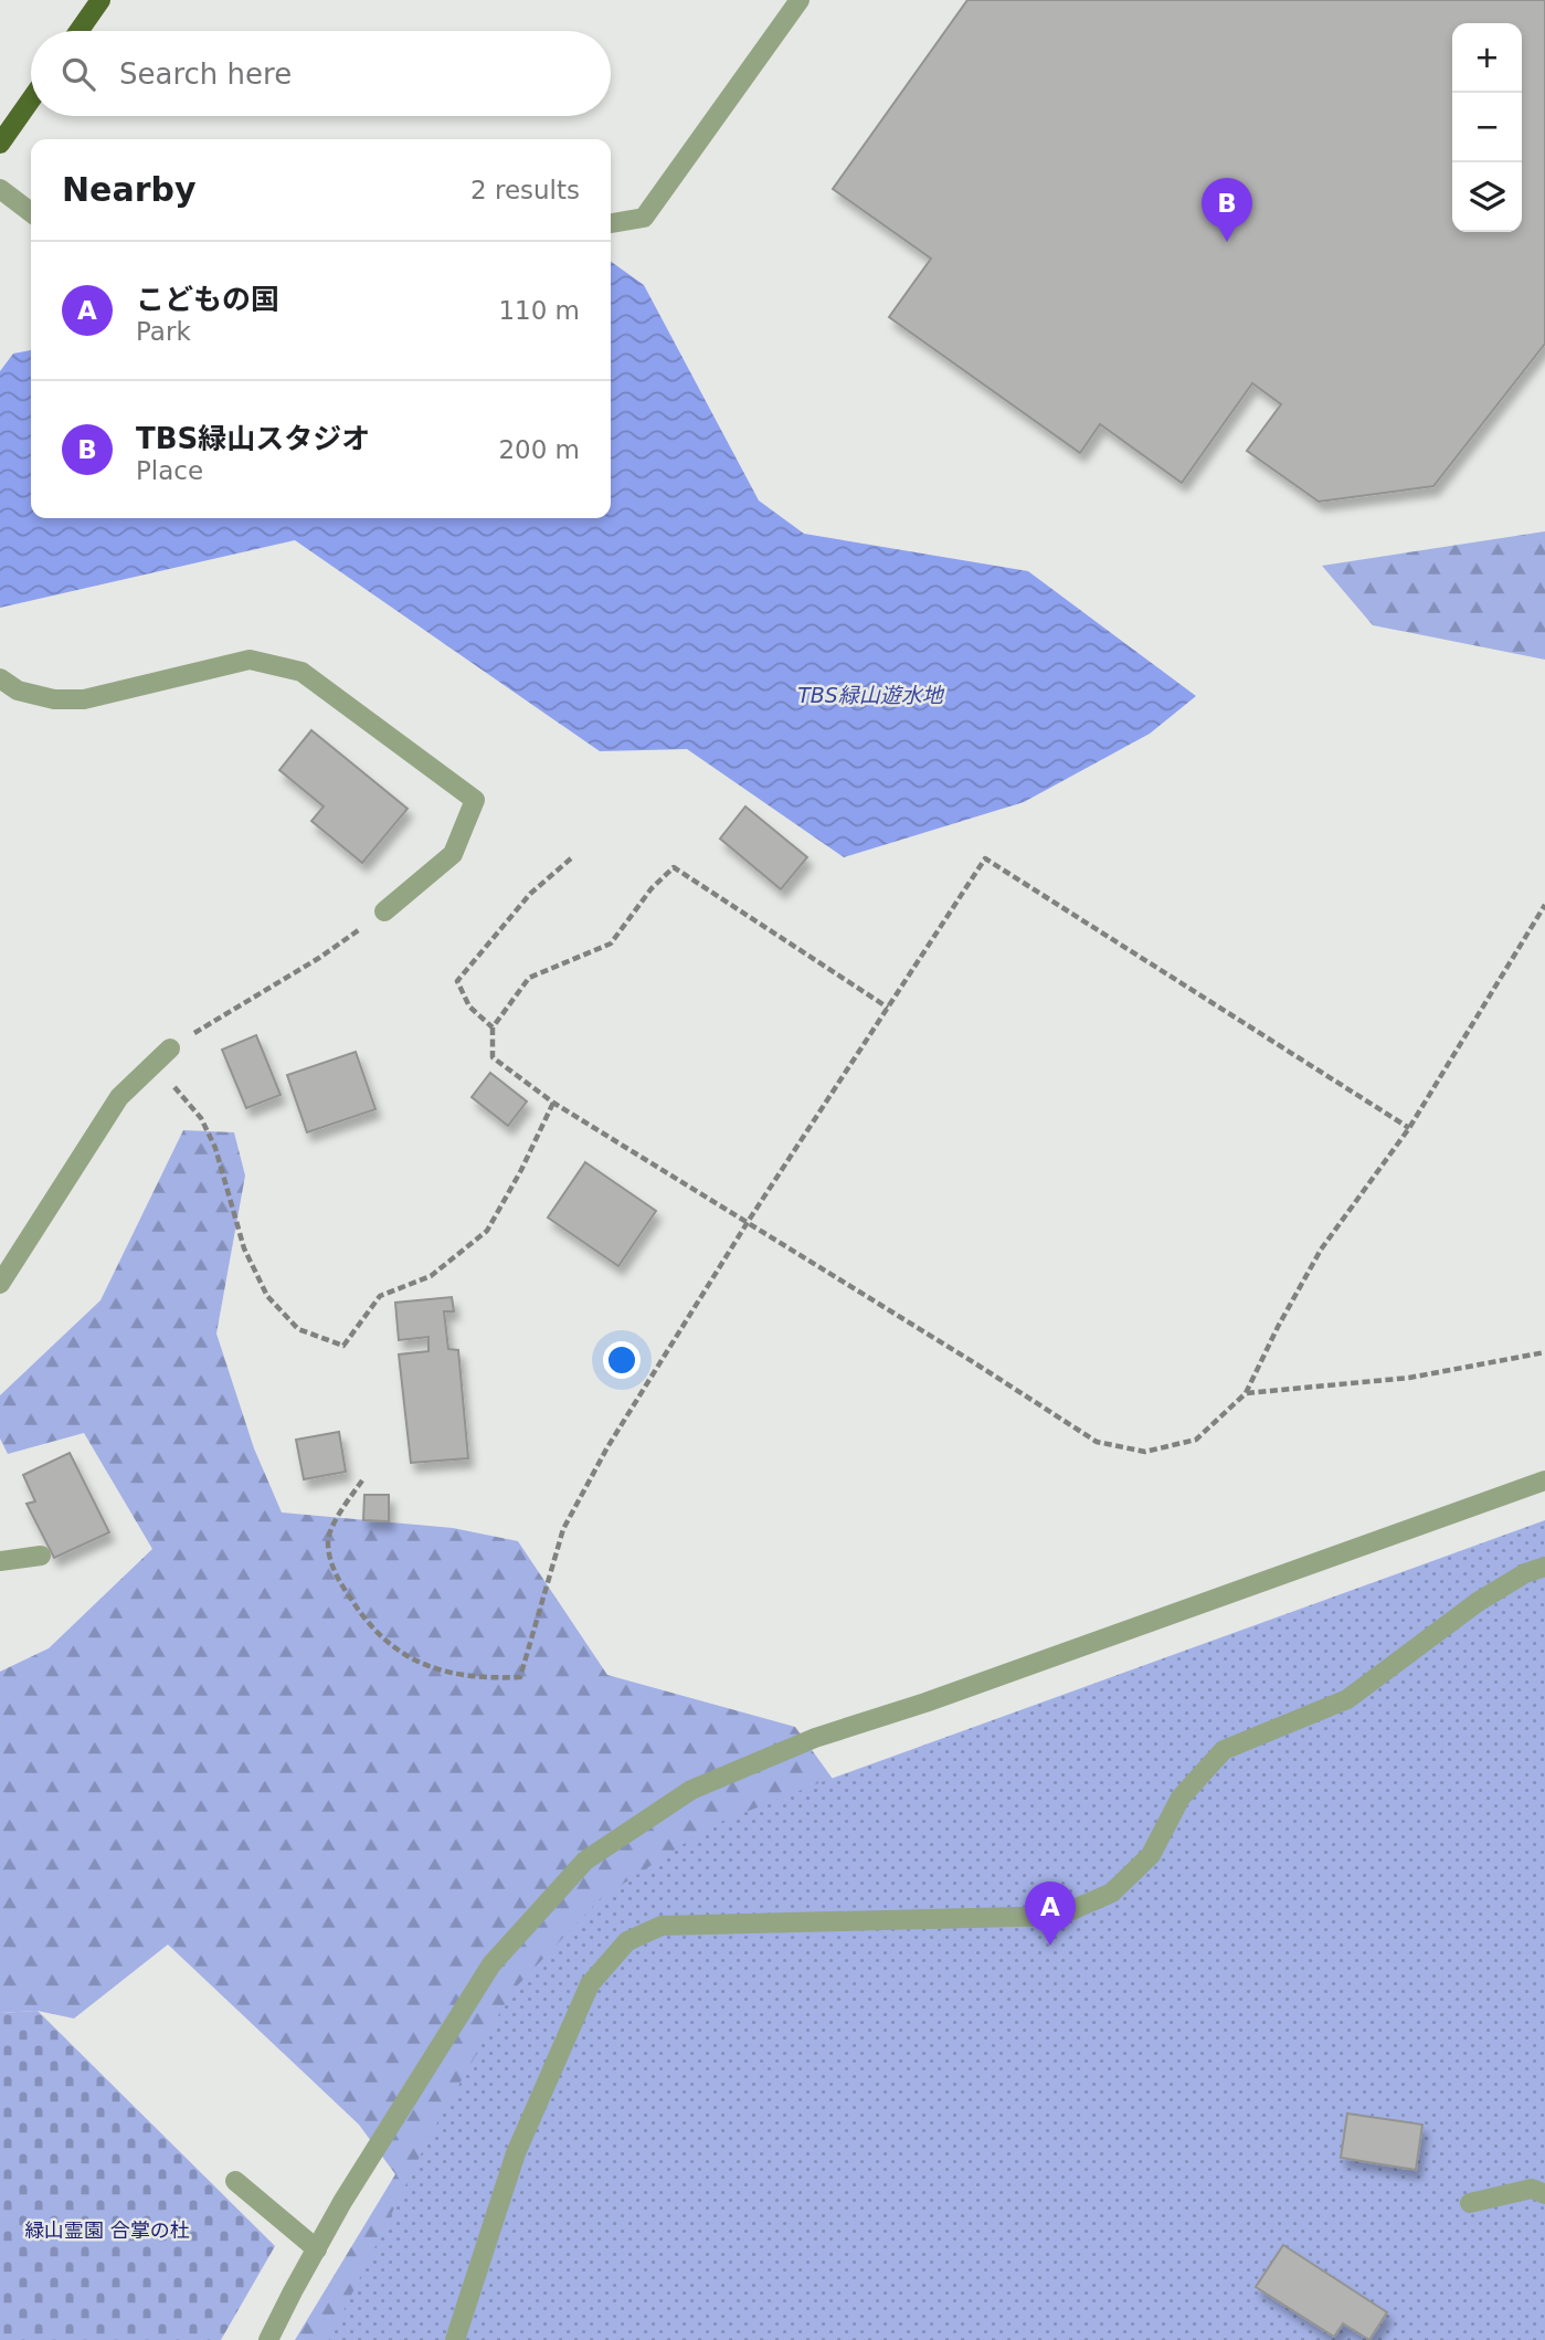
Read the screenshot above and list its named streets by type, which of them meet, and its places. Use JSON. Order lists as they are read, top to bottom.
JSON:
{
  "water": ["TBS緑山遊水地"],
  "parks": ["緑山霊園 合掌の杜"],
  "page": {
    "map_buttons": ["+", "−"],
    "search": "Search here",
    "heading": ["Nearby", "2 results"],
    "pins": ["B", "A"],
    "list": [
      {
        "mark": "A",
        "name": "こどもの国",
        "note": "Park",
        "value": "110 m"
      },
      {
        "mark": "B",
        "name": "TBS緑山スタジオ",
        "note": "Place",
        "value": "200 m"
      }
    ]
  }
}
